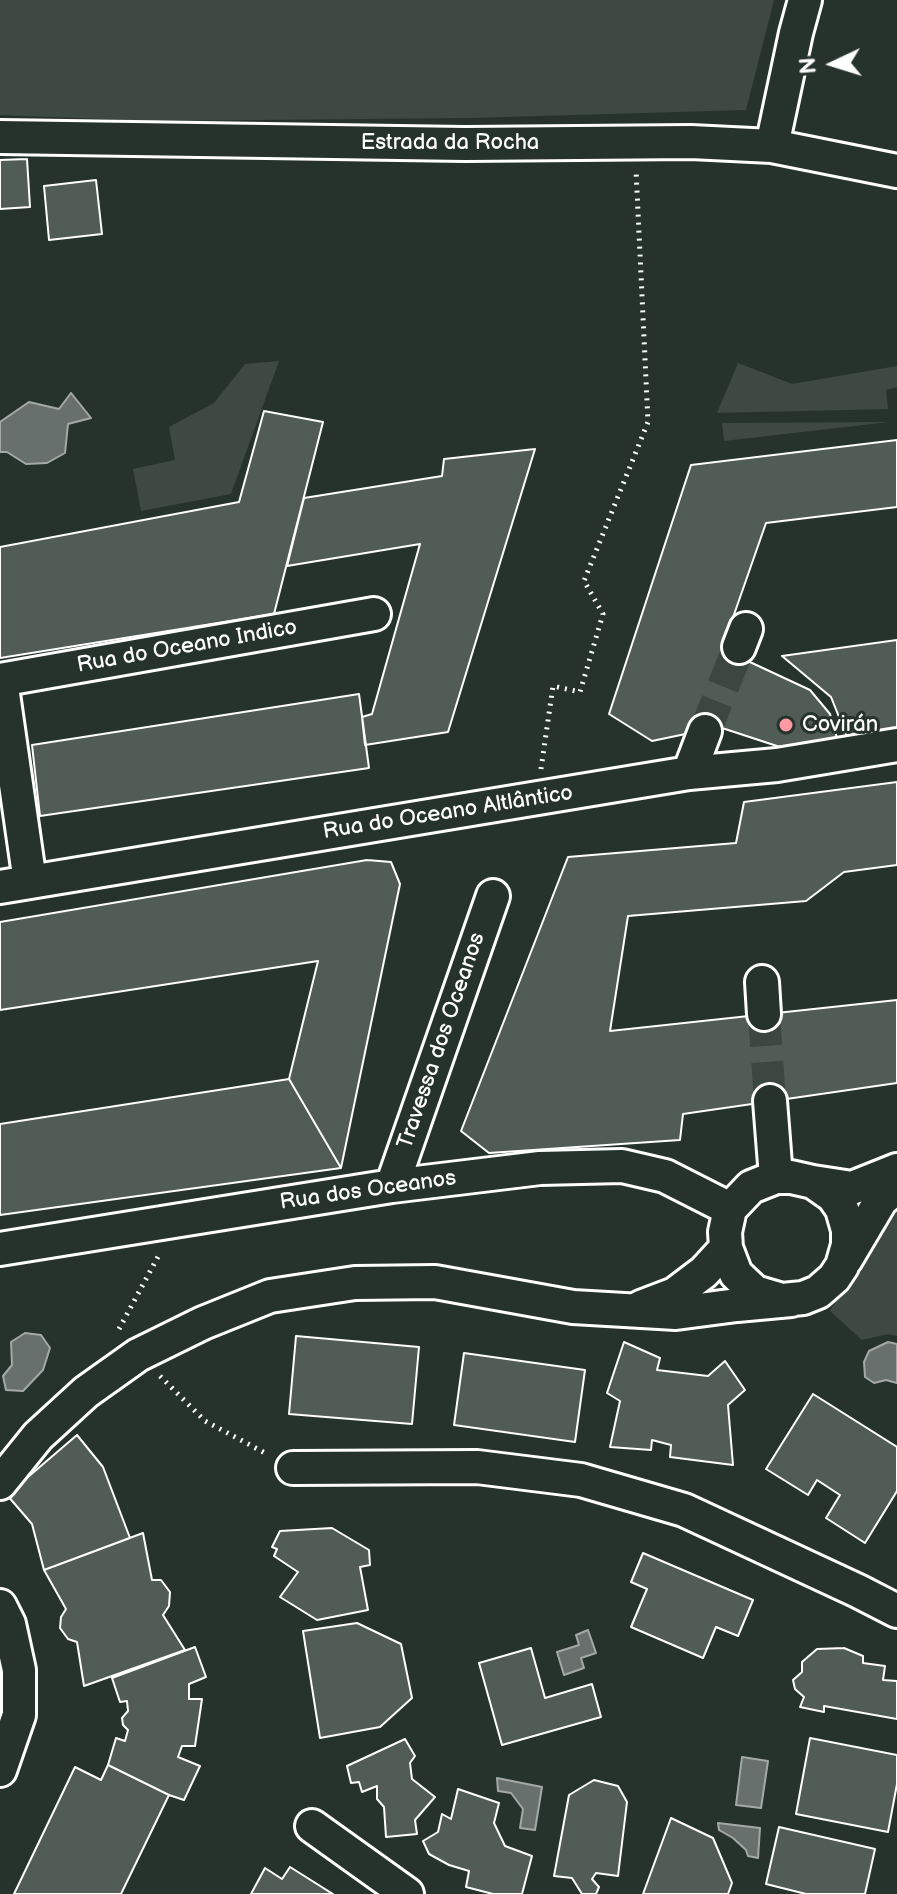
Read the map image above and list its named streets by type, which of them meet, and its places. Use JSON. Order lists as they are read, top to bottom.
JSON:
{
  "streets": {
    "street": [
      "Estrada da Rocha",
      "Rua do Oceano Indico",
      "Rua do Oceano Altlântico",
      "Travessa dos Oceanos",
      "Rua dos Oceanos"
    ]
  },
  "crossings": [
    ["Travessa dos Oceanos", "Rua dos Oceanos"]
  ],
  "places": ["Covirán"],
  "north": "left"
}
